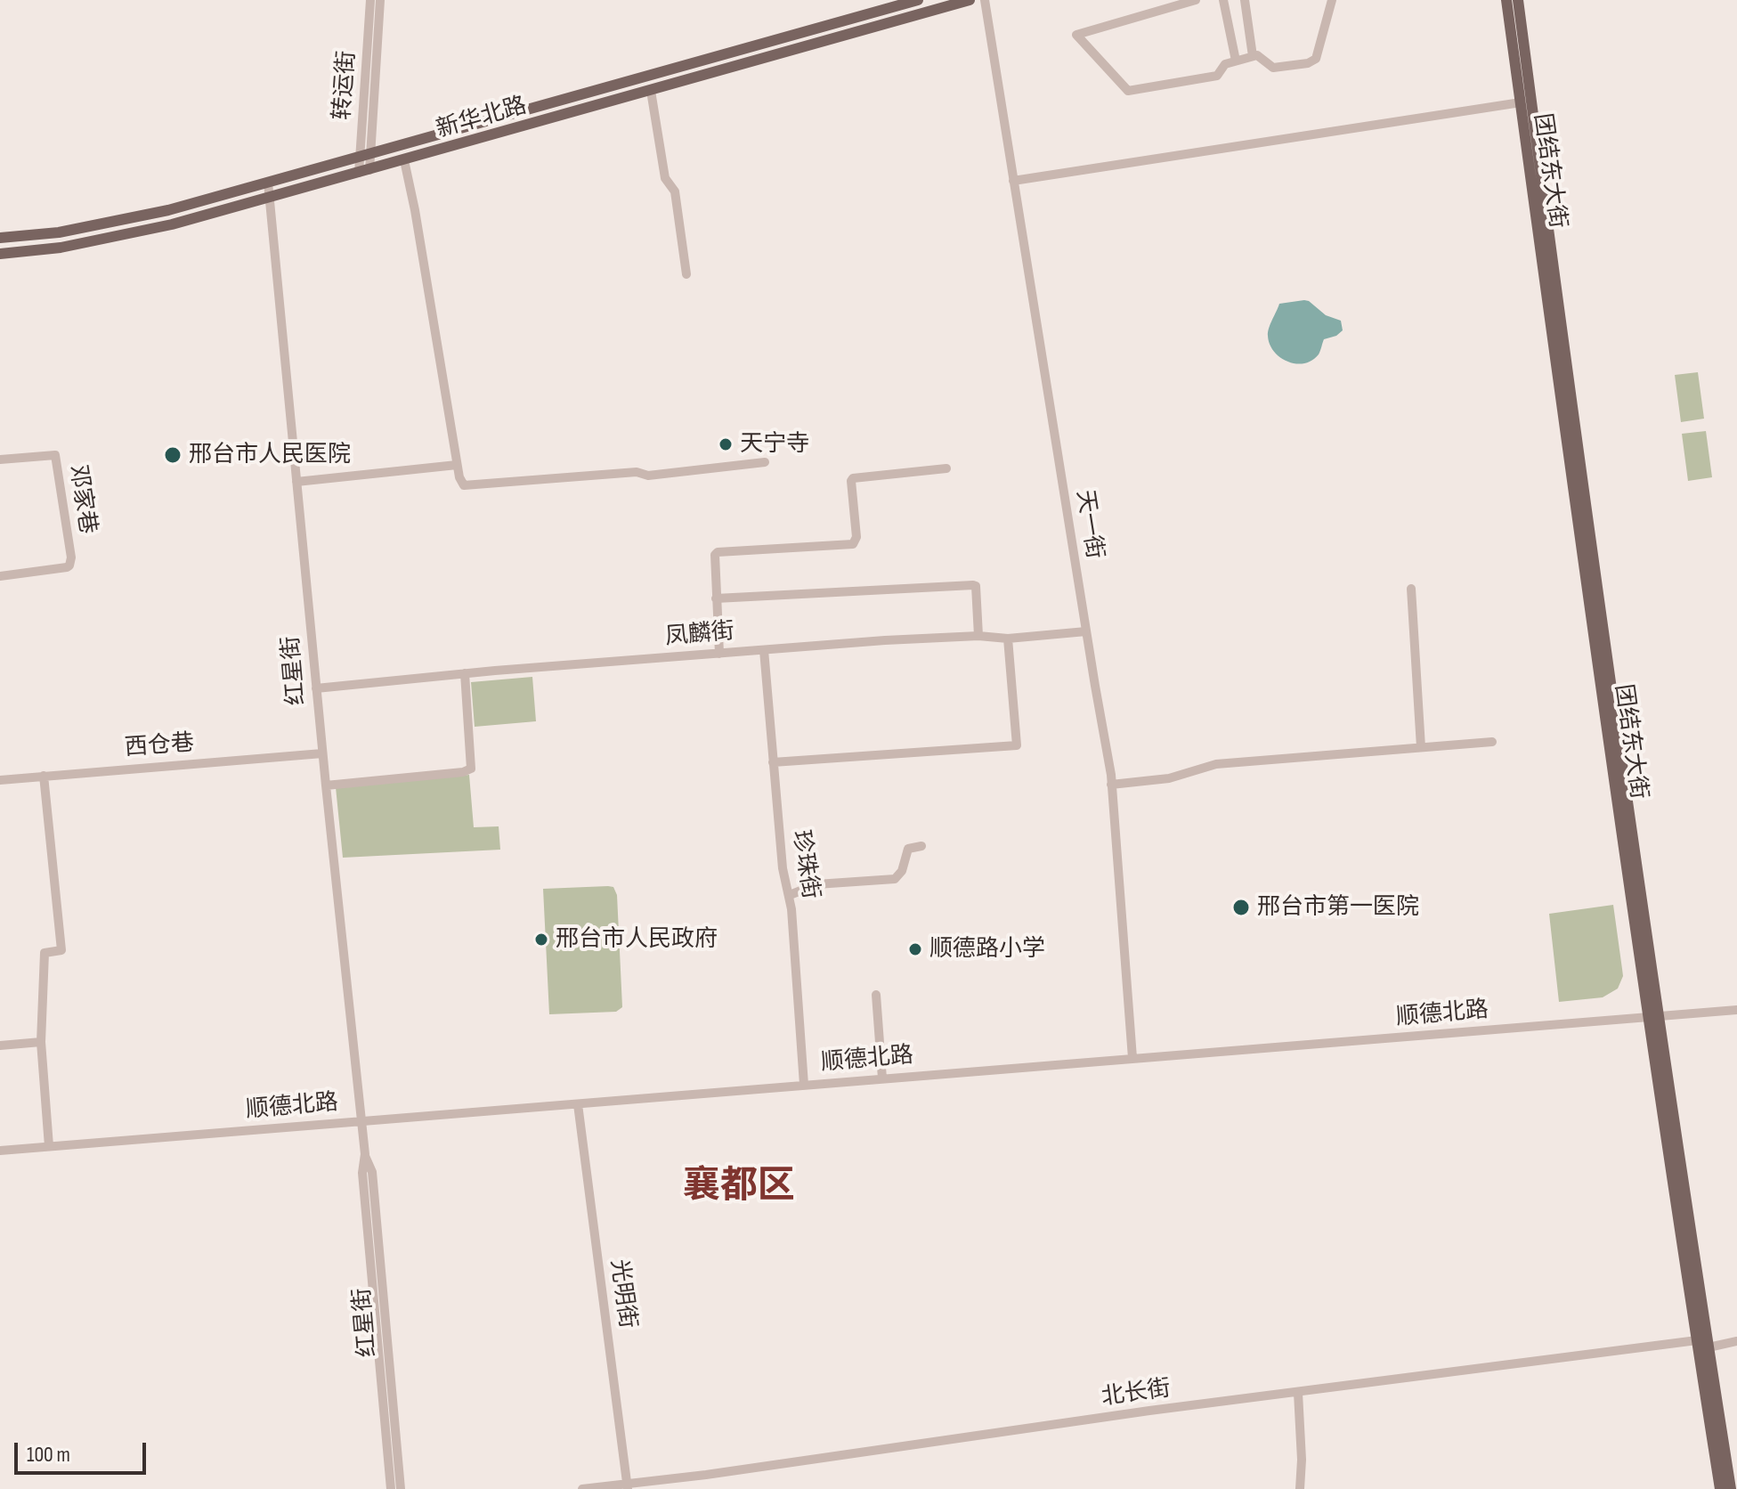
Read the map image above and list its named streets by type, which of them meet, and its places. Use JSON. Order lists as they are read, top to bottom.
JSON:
{
  "streets": {
    "main road": ["新华北路", "团结东大街"],
    "street": [
      "转运街",
      "邓家巷",
      "天一街",
      "凤麟街",
      "红星街",
      "西仓巷",
      "珍珠街",
      "顺德北路",
      "光明街",
      "北长街"
    ]
  },
  "crossings": [
    ["转运街", "新华北路"],
    ["新华北路", "红星街"],
    ["团结东大街", "顺德北路"],
    ["团结东大街", "北长街"],
    ["天一街", "凤麟街"],
    ["天一街", "顺德北路"],
    ["凤麟街", "红星街"],
    ["凤麟街", "珍珠街"],
    ["红星街", "西仓巷"],
    ["红星街", "顺德北路"],
    ["珍珠街", "顺德北路"],
    ["顺德北路", "光明街"],
    ["光明街", "北长街"]
  ],
  "districts": ["襄都区"],
  "places": [
    "天宁寺",
    "邢台市人民医院",
    "邢台市第一医院",
    "邢台市人民政府",
    "顺德路小学"
  ],
  "scale_bar": "100 m"
}
